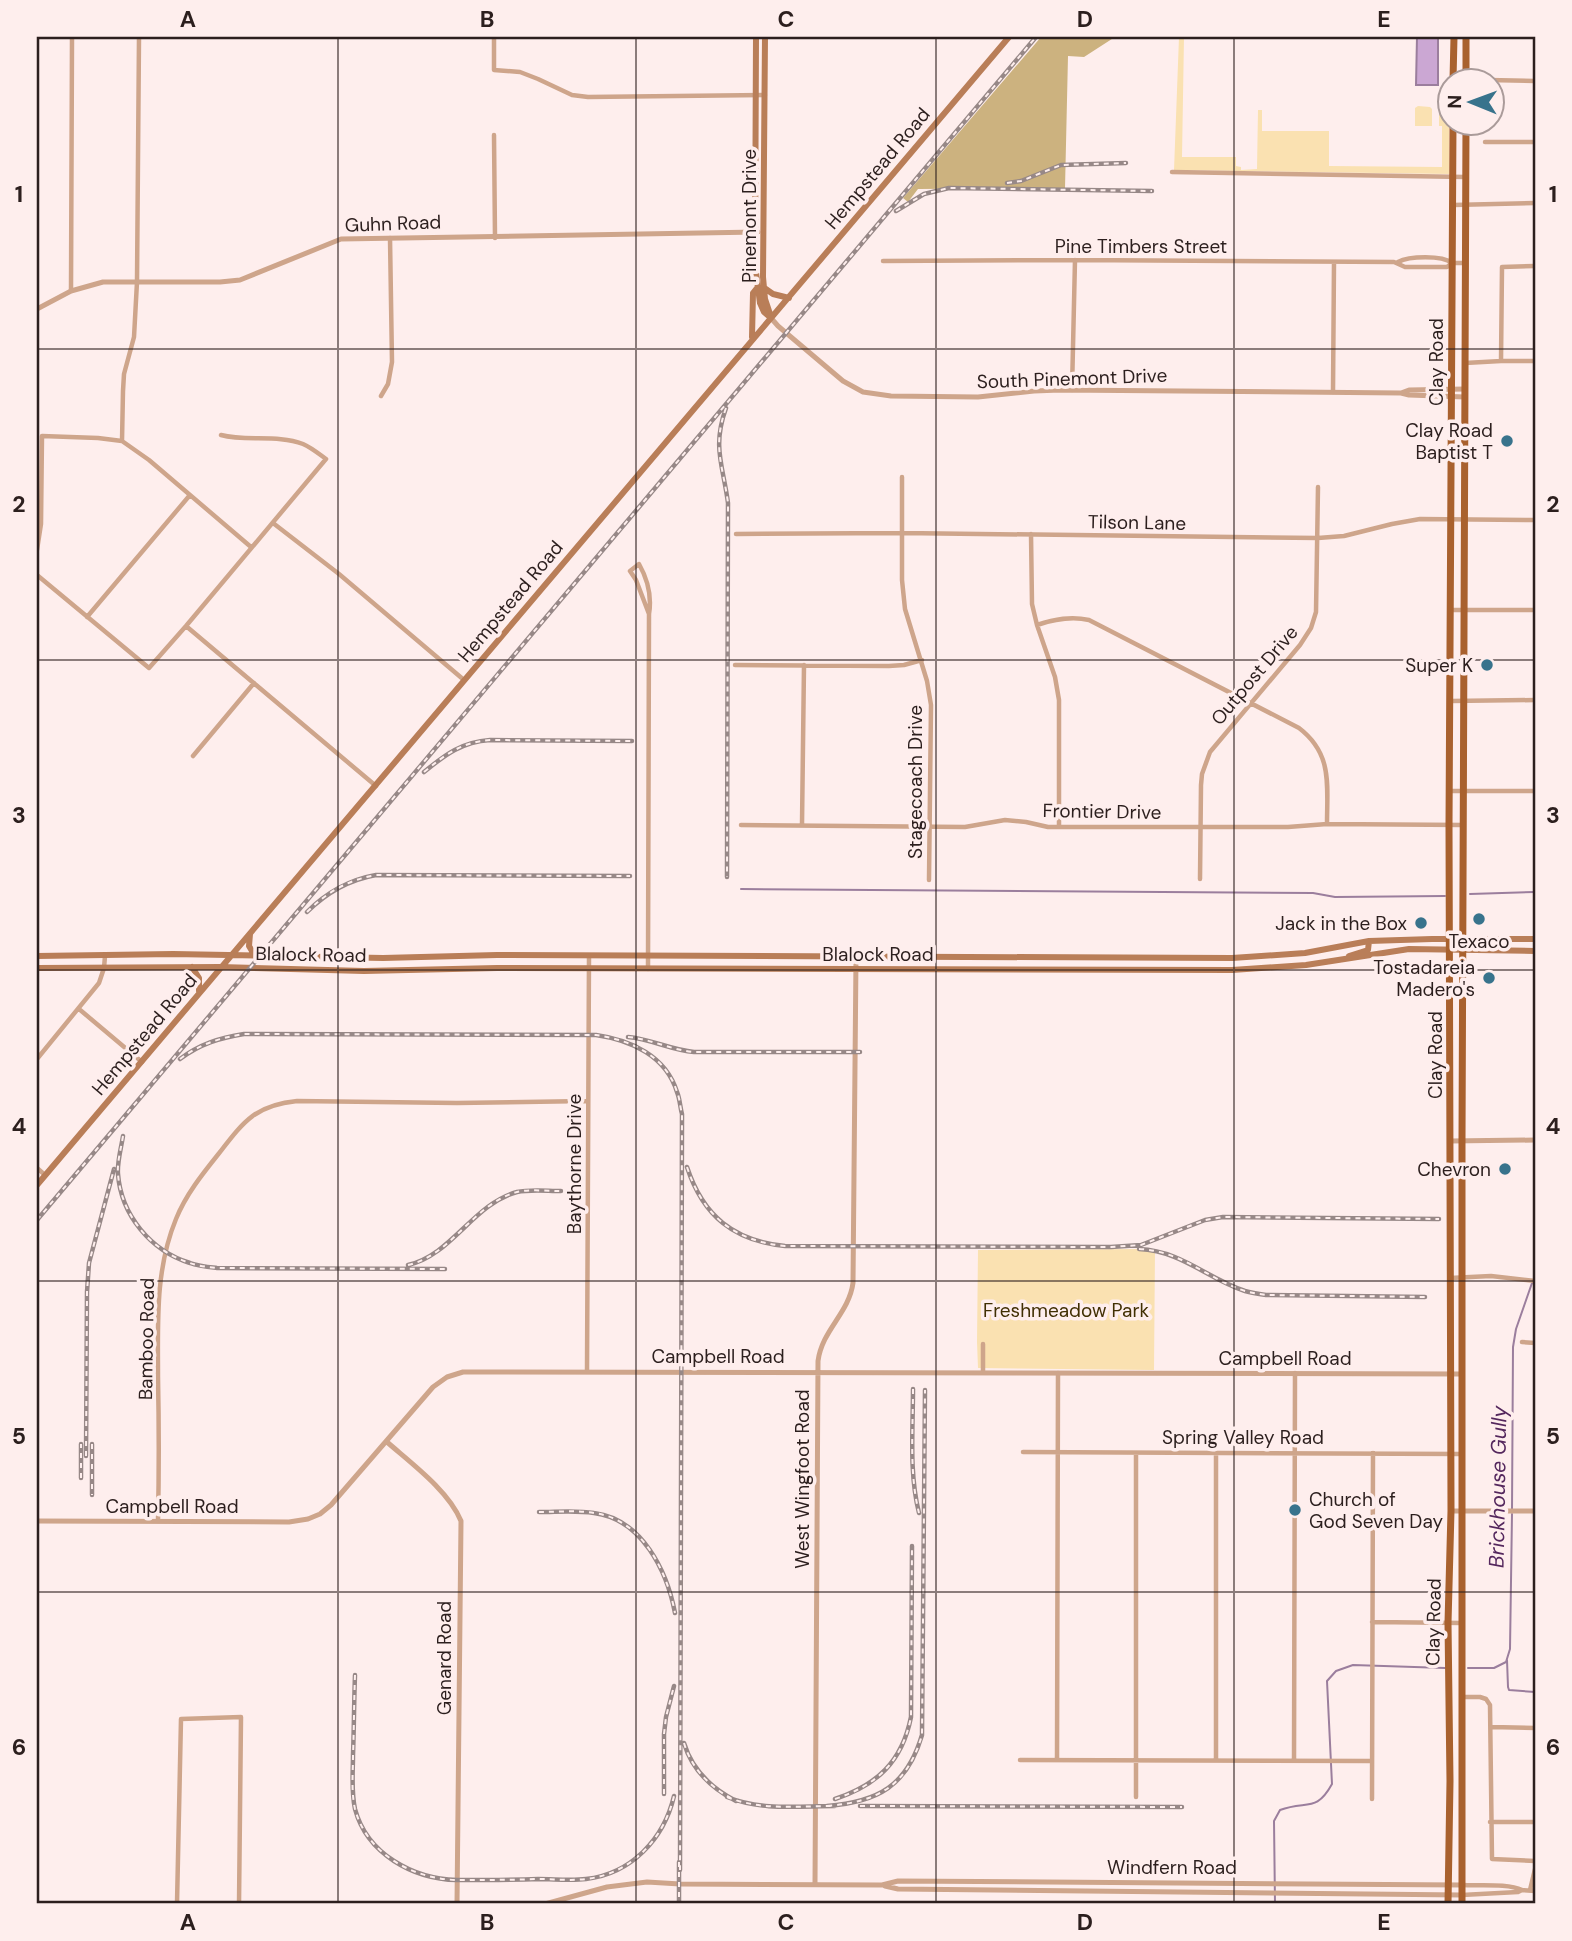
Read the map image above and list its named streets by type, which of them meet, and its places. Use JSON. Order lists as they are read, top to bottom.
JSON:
{
  "streets": {
    "main road": [
      "Hempstead Road",
      "Pinemont Drive",
      "Clay Road",
      "Blalock Road"
    ],
    "street": [
      "Guhn Road",
      "Pine Timbers Street",
      "South Pinemont Drive",
      "Tilson Lane",
      "Outpost Drive",
      "Stagecoach Drive",
      "Frontier Drive",
      "Baythorne Drive",
      "Bamboo Road",
      "Campbell Road",
      "Spring Valley Road",
      "West Wingfoot Road",
      "Genard Road",
      "Windfern Road"
    ]
  },
  "crossings": [
    ["Hempstead Road", "Pinemont Drive"],
    ["Hempstead Road", "South Pinemont Drive"],
    ["Hempstead Road", "Blalock Road"],
    ["Pinemont Drive", "Guhn Road"],
    ["Pinemont Drive", "South Pinemont Drive"],
    ["Pine Timbers Street", "Clay Road"],
    ["Clay Road", "South Pinemont Drive"],
    ["Clay Road", "Tilson Lane"],
    ["Clay Road", "Frontier Drive"],
    ["Clay Road", "Blalock Road"],
    ["Clay Road", "Campbell Road"],
    ["Clay Road", "Spring Valley Road"],
    ["Clay Road", "Windfern Road"],
    ["Tilson Lane", "Outpost Drive"],
    ["Tilson Lane", "Stagecoach Drive"],
    ["Outpost Drive", "Frontier Drive"],
    ["Stagecoach Drive", "Frontier Drive"],
    ["Blalock Road", "Baythorne Drive"],
    ["Blalock Road", "West Wingfoot Road"],
    ["Baythorne Drive", "Bamboo Road"],
    ["Baythorne Drive", "Campbell Road"],
    ["Bamboo Road", "Campbell Road"],
    ["Campbell Road", "West Wingfoot Road"],
    ["Campbell Road", "Genard Road"],
    ["West Wingfoot Road", "Windfern Road"]
  ],
  "water": ["Brickhouse Gully"],
  "parks": ["Freshmeadow Park"],
  "places": [
    "Clay Road Baptist T",
    "Super K",
    "Texaco",
    "Jack in the Box",
    "Tostadareia Madero's",
    "Chevron",
    "Church of God Seven Day"
  ],
  "north": "left",
  "grid": {
    "columns": [
      "A",
      "B",
      "C",
      "D",
      "E"
    ],
    "rows": [
      "1",
      "2",
      "3",
      "4",
      "5",
      "6"
    ]
  }
}
